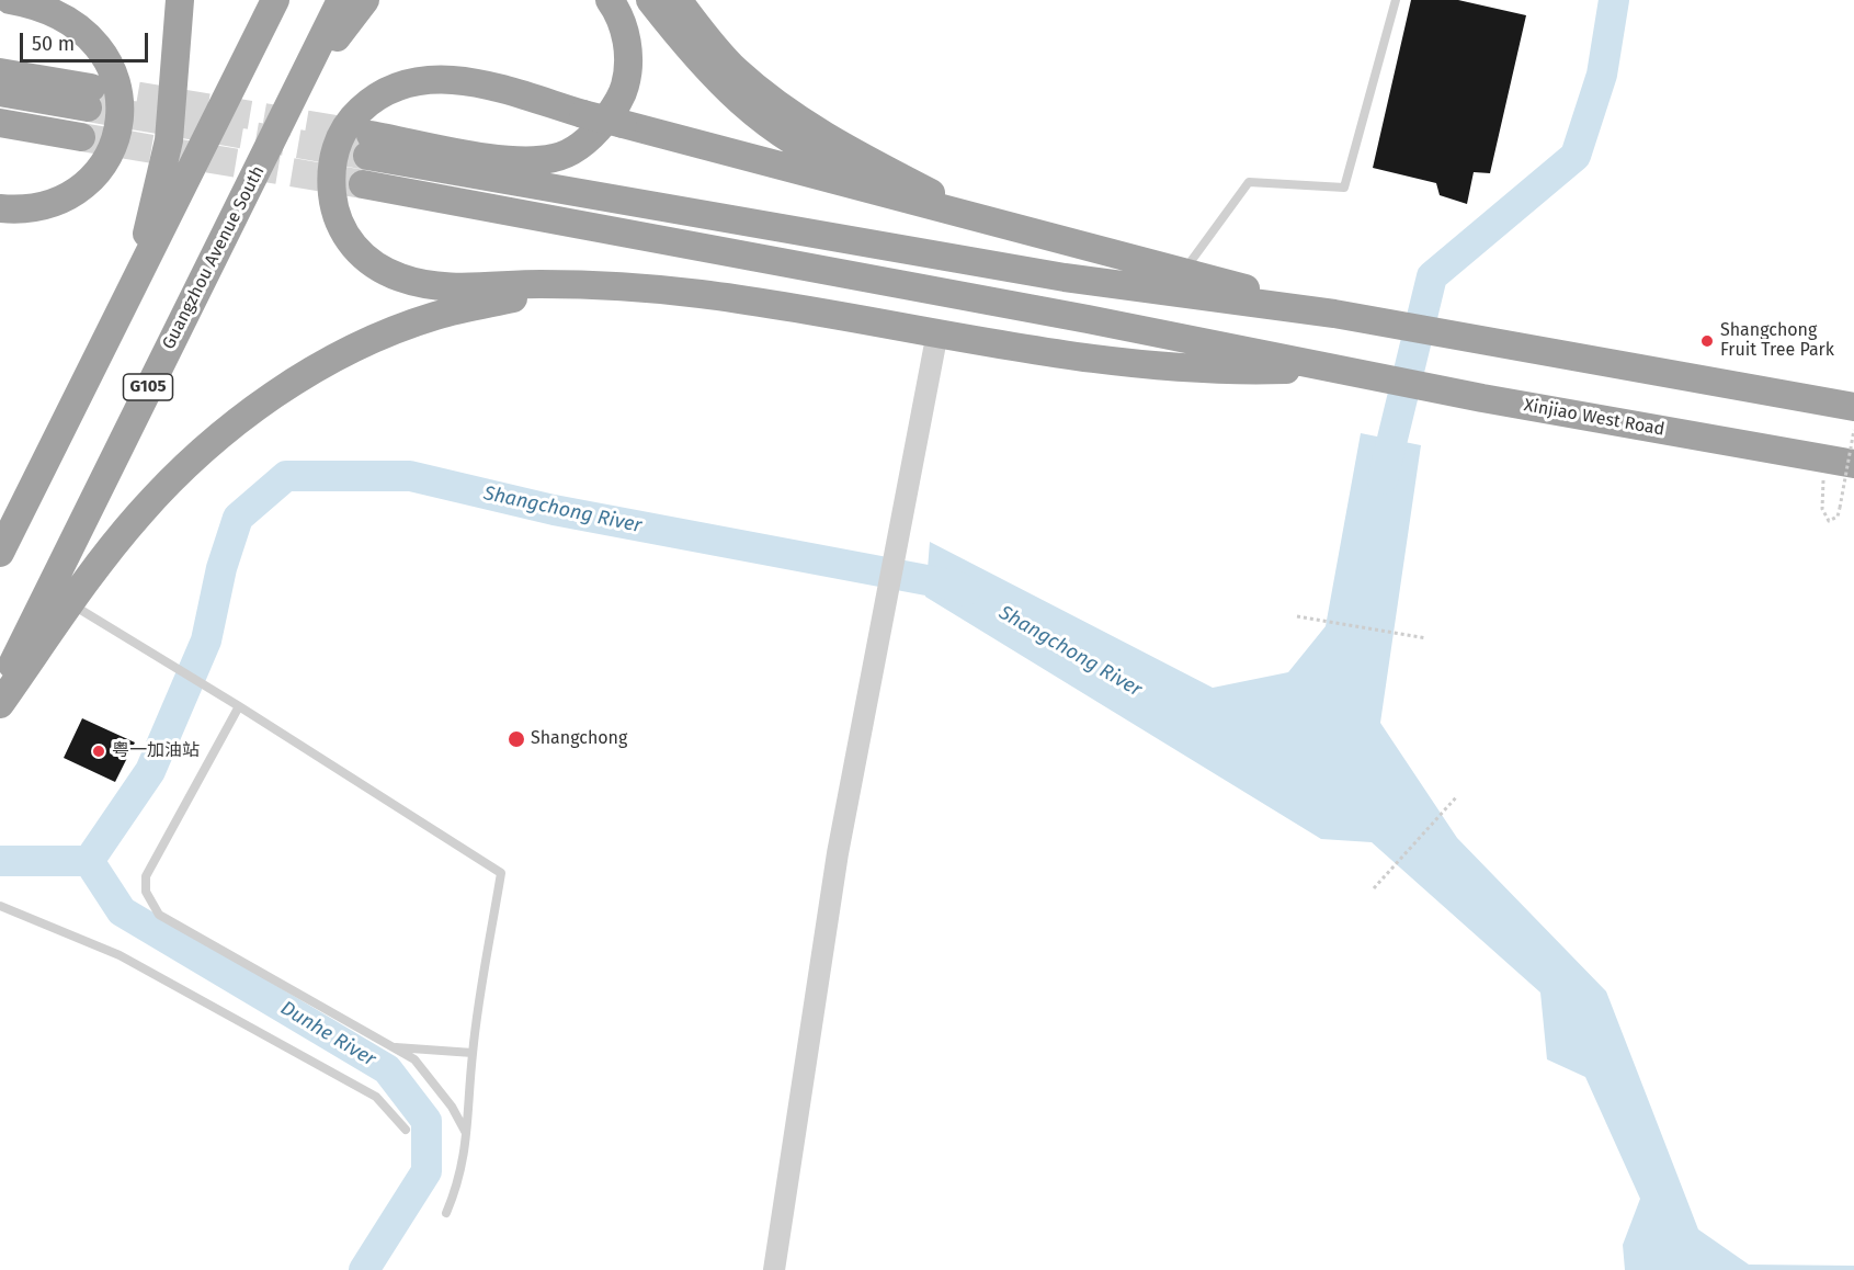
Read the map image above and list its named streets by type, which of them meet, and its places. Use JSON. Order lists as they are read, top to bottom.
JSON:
{
  "streets": {
    "highway": ["Guangzhou Avenue South", "G105", "Xinjiao West Road"]
  },
  "water": ["Shangchong River", "Dunhe River"],
  "places": ["Shangchong Fruit Tree Park", "Shangchong", "粤一加油站"],
  "scale_bar": "50 m"
}
